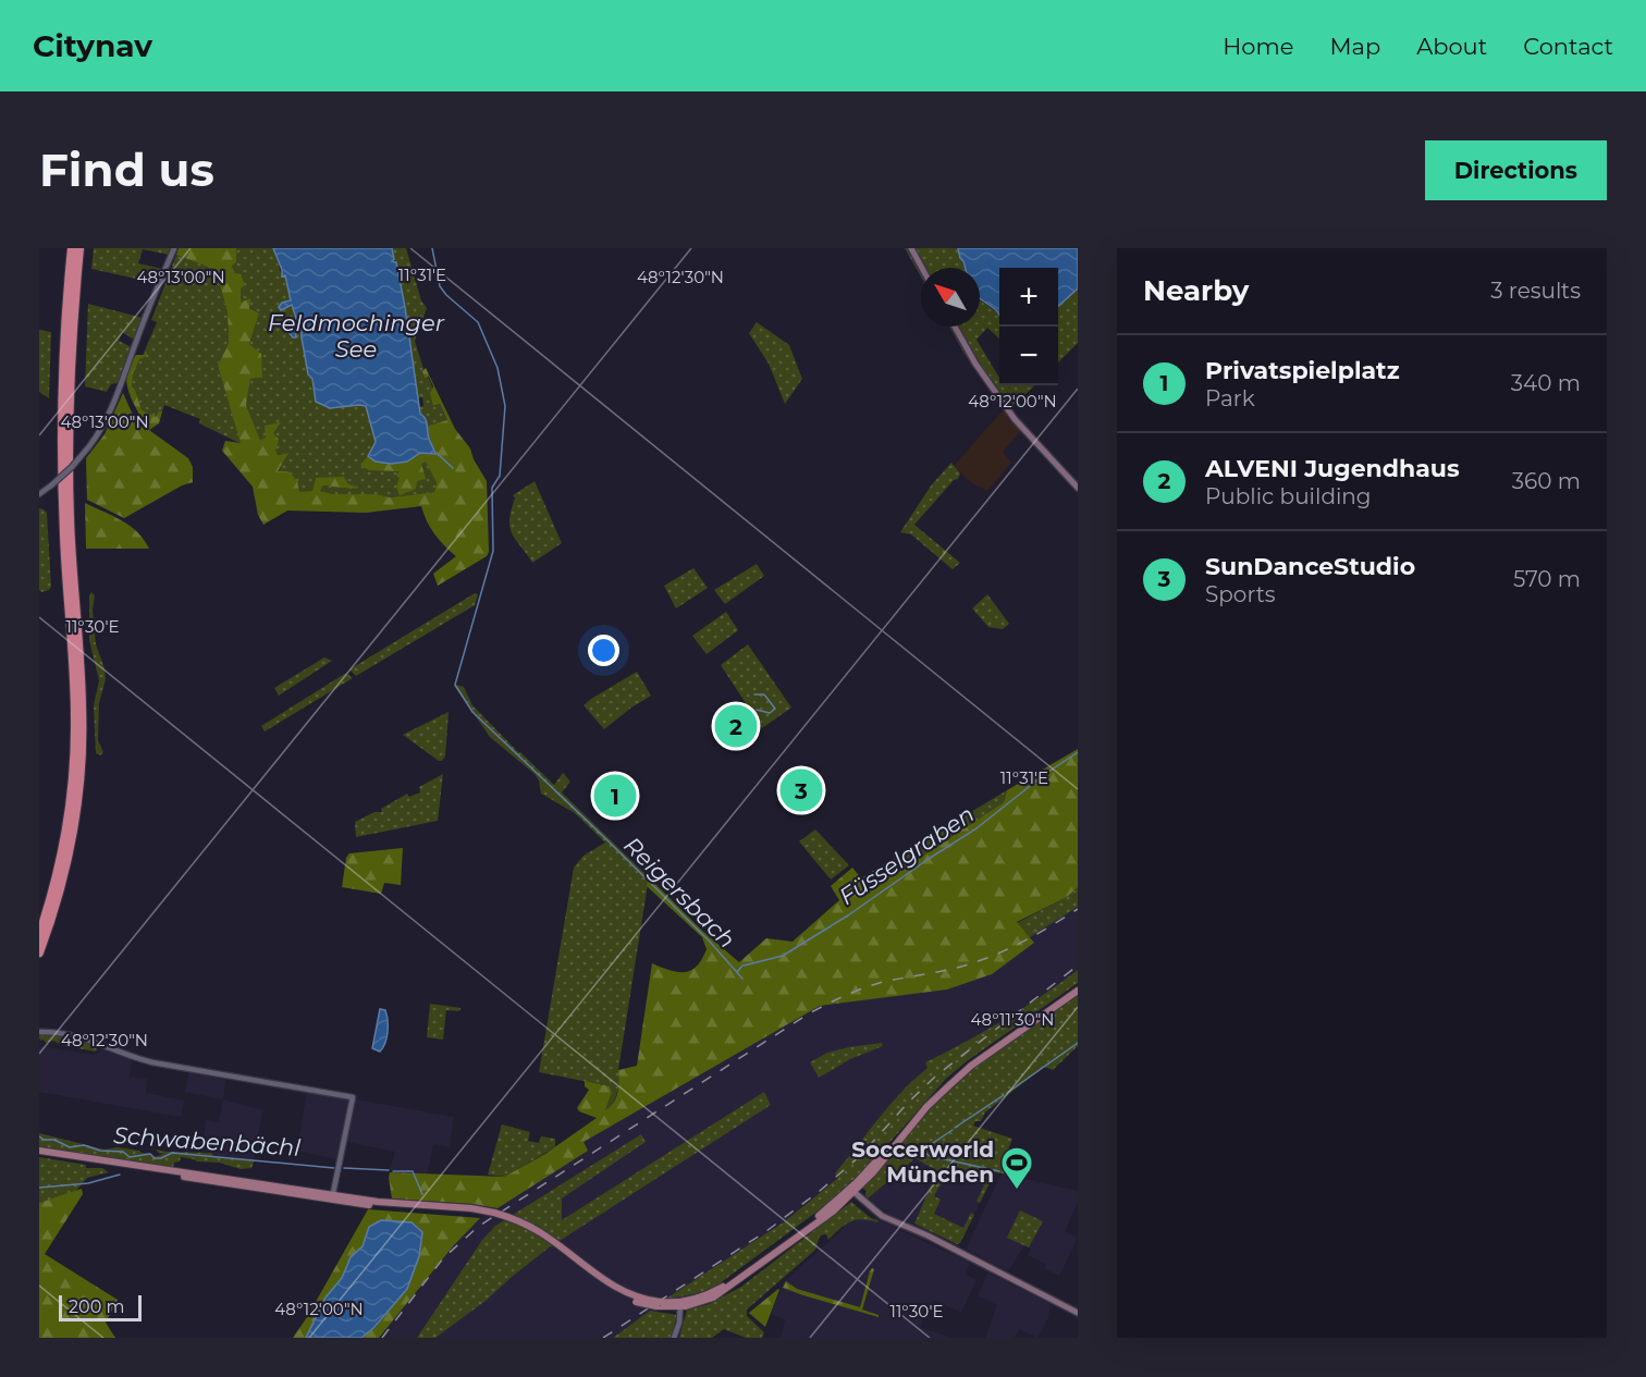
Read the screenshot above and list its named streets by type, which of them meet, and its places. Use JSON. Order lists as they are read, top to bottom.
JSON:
{
  "water": [
    "Feldmochinger See",
    "Füsselgraben",
    "Reigersbach",
    "Schwabenbächl"
  ],
  "places": {
    "sports": ["Soccerworld München"]
  },
  "scale_bar": "200 m",
  "north": "top left",
  "page": {
    "header": "Citynav",
    "nav": [
      "Home",
      "Map",
      "About",
      "Contact"
    ],
    "buttons": "Directions",
    "title": "Find us",
    "heading": ["Nearby", "3 results"],
    "map_buttons": ["+", "−"],
    "list": [
      {
        "mark": "1",
        "name": "Privatspielplatz",
        "note": "Park",
        "value": "340 m"
      },
      {
        "mark": "2",
        "name": "ALVENI Jugendhaus",
        "note": "Public building",
        "value": "360 m"
      },
      {
        "mark": "3",
        "name": "SunDanceStudio",
        "note": "Sports",
        "value": "570 m"
      }
    ],
    "pins": ["2", "3", "1"],
    "scale": "200 m"
  },
  "coordinates": [
    "11°31'E",
    "48°13'00\"N",
    "48°12'30\"N",
    "48°12'00\"N",
    "11°30'E",
    "48°11'30\"N"
  ]
}
